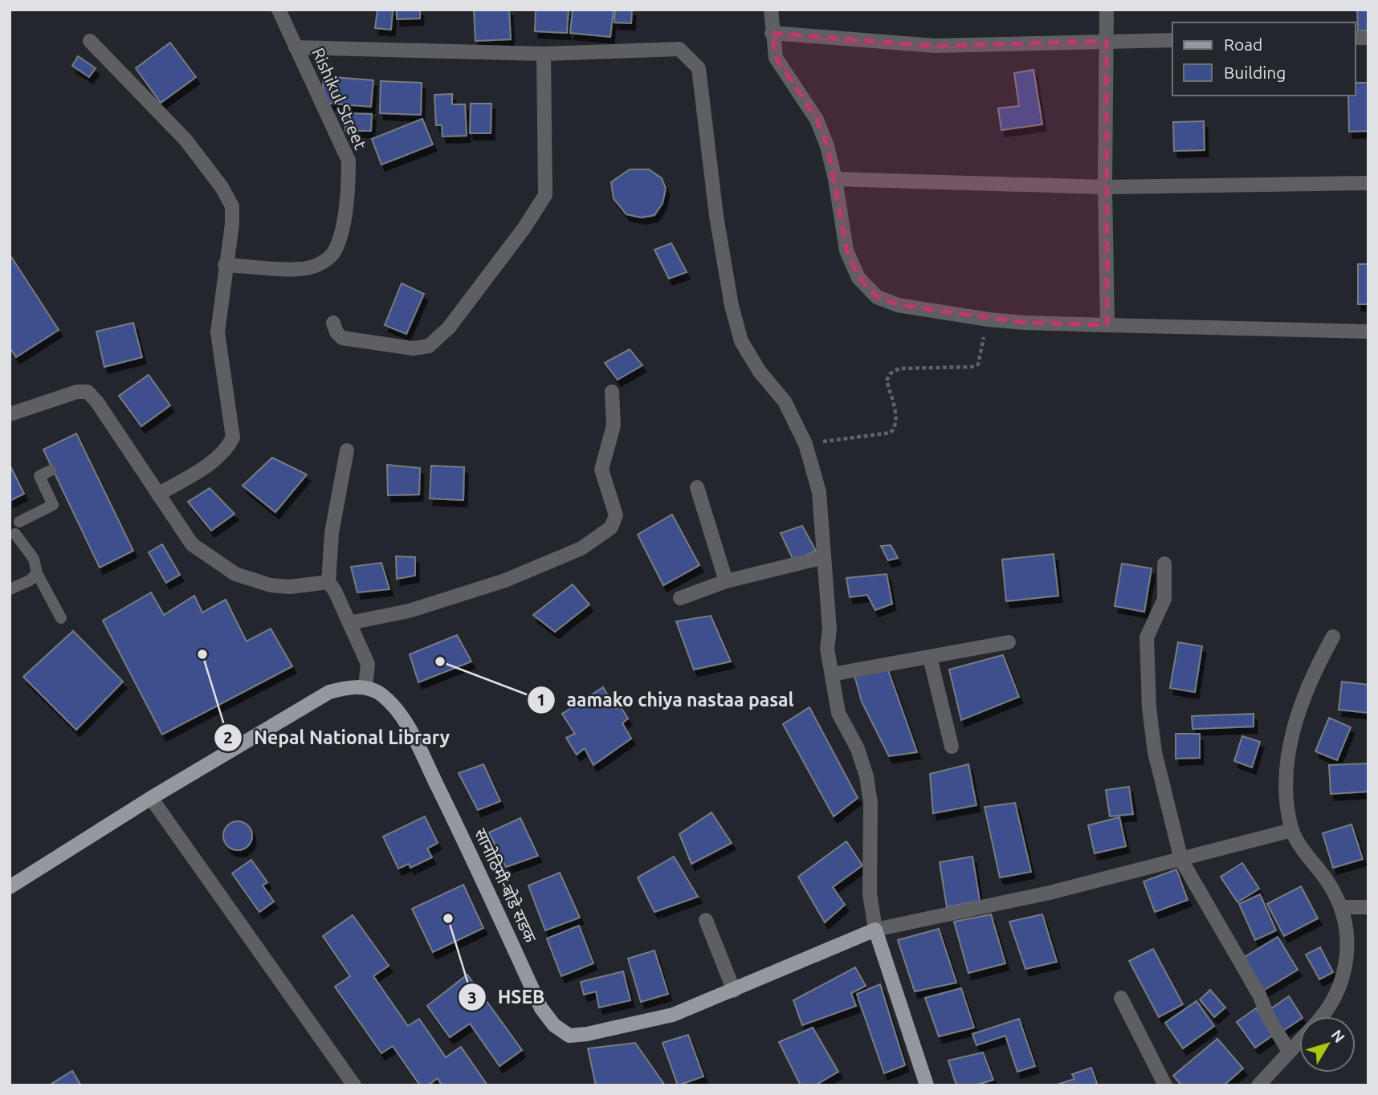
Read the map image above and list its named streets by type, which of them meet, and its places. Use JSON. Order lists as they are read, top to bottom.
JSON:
{
  "streets": {
    "main road": ["सानोठिमी-बोडे सडक"],
    "street": ["Rishikul Street"]
  },
  "places": ["Nepal National Library", "aamako chiya nastaa pasal", "HSEB"],
  "legend": ["Road", "Building"],
  "north": "top right"
}
